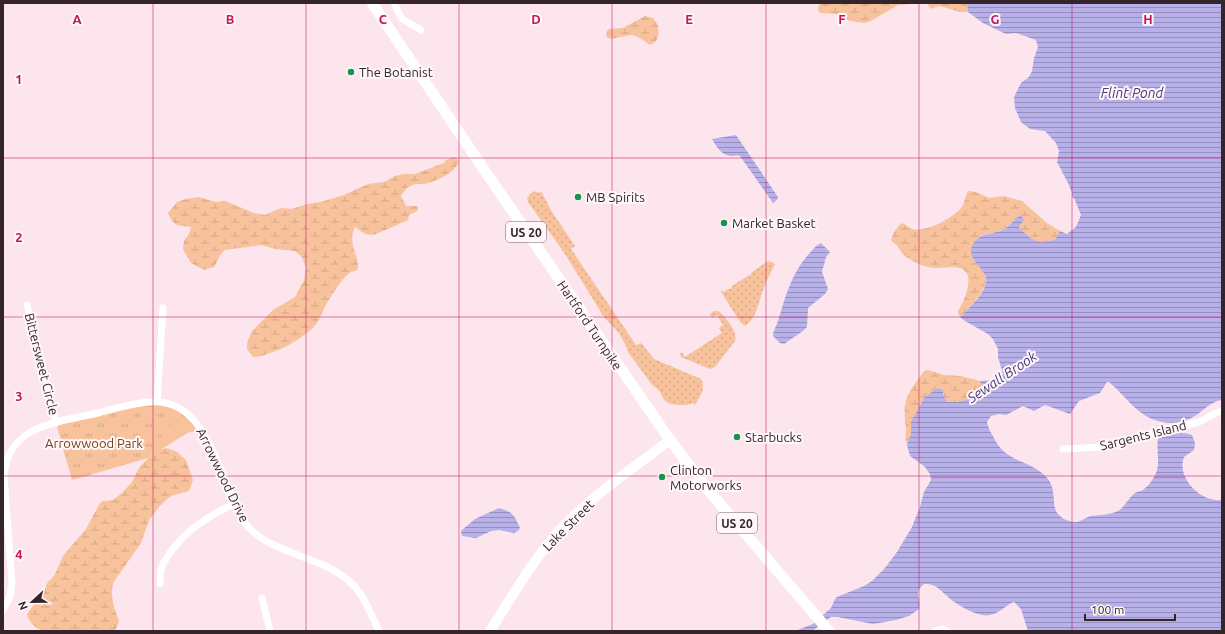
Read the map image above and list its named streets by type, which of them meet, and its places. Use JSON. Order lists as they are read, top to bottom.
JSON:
{
  "streets": {
    "main road": ["US 20", "Hartford Turnpike", "Lake Street"],
    "street": ["Bittersweet Circle", "Sargents Island", "Arrowwood Drive"]
  },
  "crossings": [
    ["Hartford Turnpike", "Lake Street"],
    ["Bittersweet Circle", "Arrowwood Drive"]
  ],
  "water": ["Flint Pond", "Sewall Brook"],
  "parks": ["Arrowwood Park"],
  "places": [
    "The Botanist",
    "MB Spirits",
    "Market Basket",
    "Starbucks",
    "Clinton Motorworks"
  ],
  "scale_bar": "100 m",
  "north": "left",
  "grid": {
    "columns": [
      "A",
      "B",
      "C",
      "D",
      "E",
      "F",
      "G",
      "H"
    ],
    "rows": [
      "1",
      "2",
      "3",
      "4"
    ]
  }
}
